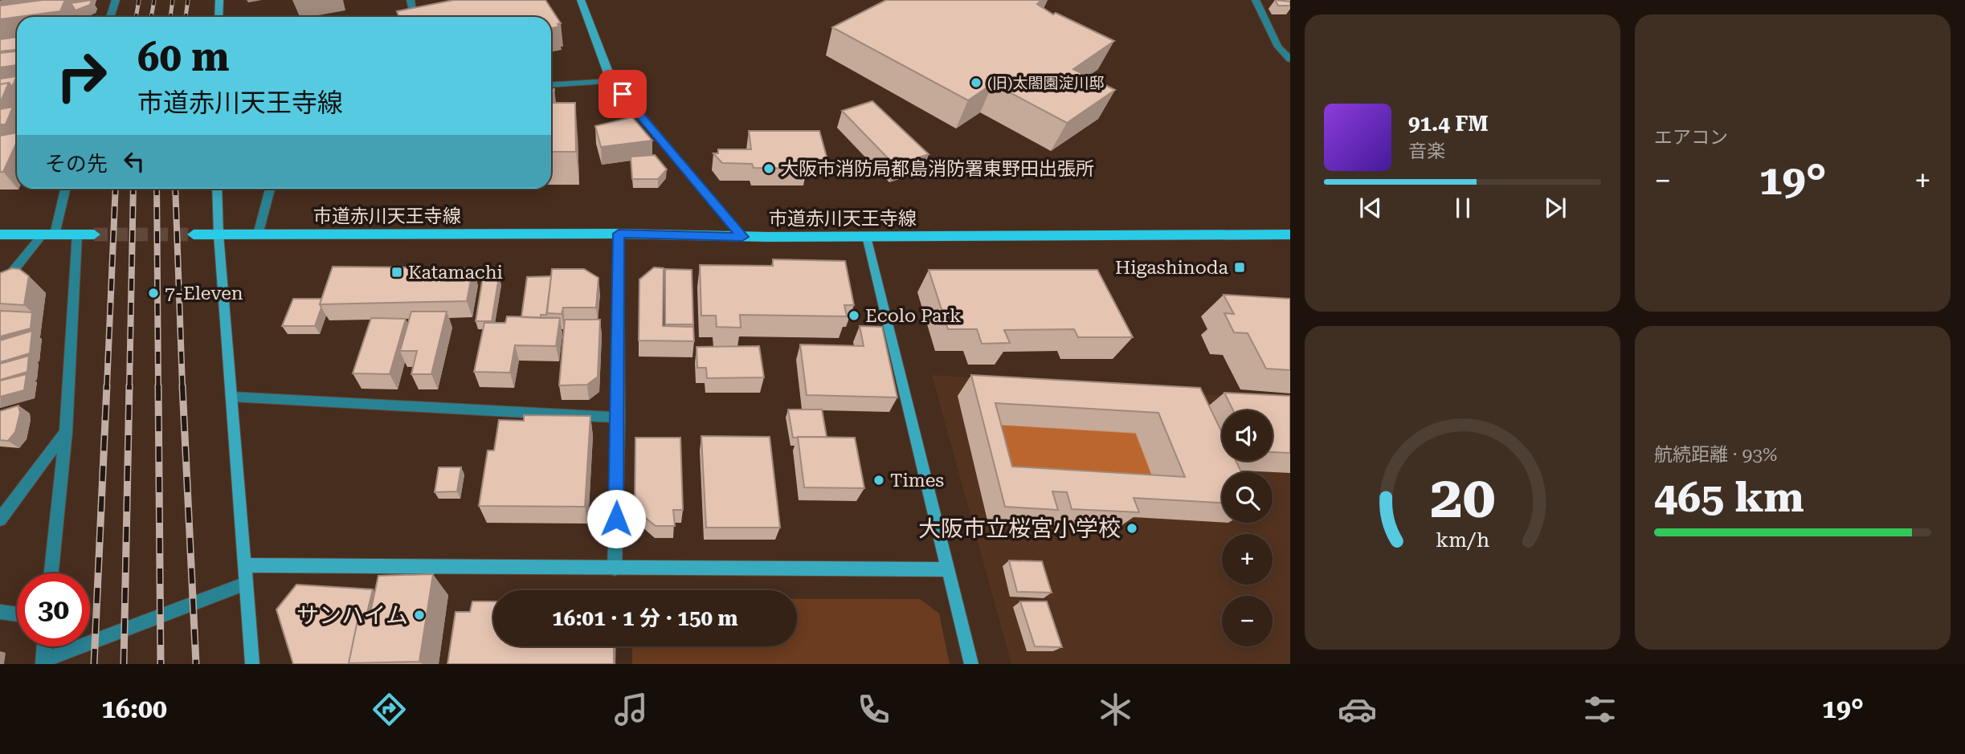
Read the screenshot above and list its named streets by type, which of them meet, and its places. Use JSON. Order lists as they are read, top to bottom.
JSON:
{
  "streets": {
    "main road": ["市道赤川天王寺線"]
  },
  "places": {
    "other": [
      "(旧)太閤園淀川邸",
      "大阪市消防局都島消防署東野田出張所",
      "7-Eleven",
      "Ecolo Park",
      "Times",
      "大阪市立桜宮小学校",
      "サンハイム"
    ],
    "transit": ["Higashinoda", "Katamachi"]
  },
  "page": {
    "tile": [
      "エアコン",
      ["航続距離 · 93%", "465 km"]
    ],
    "turn": ["60 m", "市道赤川天王寺線"],
    "song": ["91.4 FM", "音楽"],
    "then": "その先",
    "heat": ["−", "19°", "+"],
    "map_buttons": ["+", "−"],
    "limit": "30",
    "trip": "16:01 · 1 分 · 150 m",
    "tabs": ["16:00", "19°"],
    "gauge": ["20", "km/h"]
  }
}
